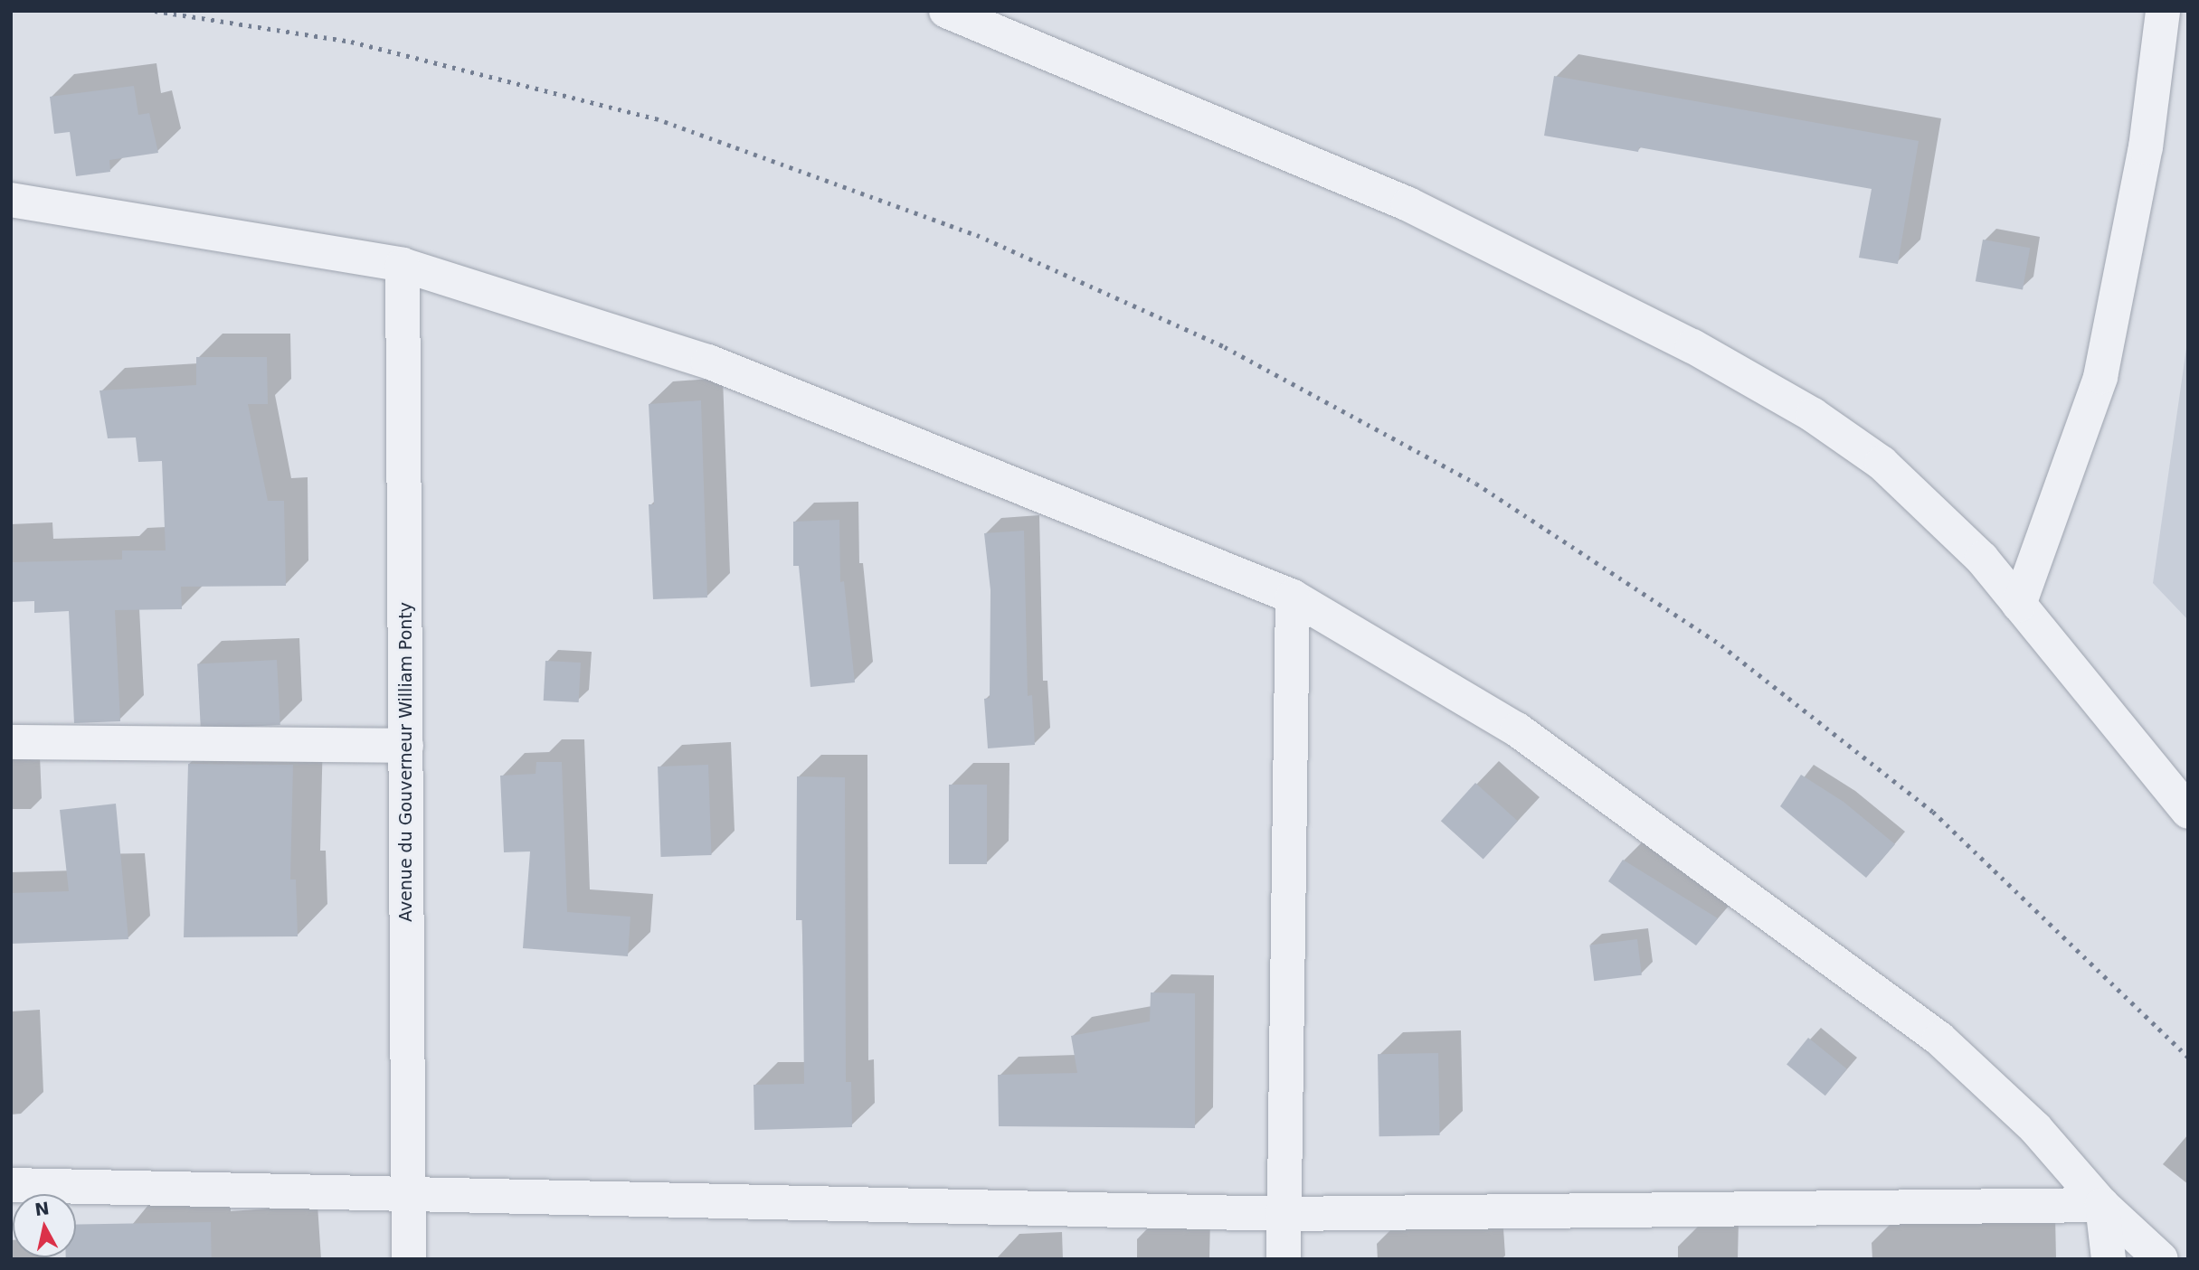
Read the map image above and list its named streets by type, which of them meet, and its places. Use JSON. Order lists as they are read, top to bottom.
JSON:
{
  "streets": {
    "street": ["Avenue du Gouverneur William Ponty"]
  },
  "north": "top"
}
